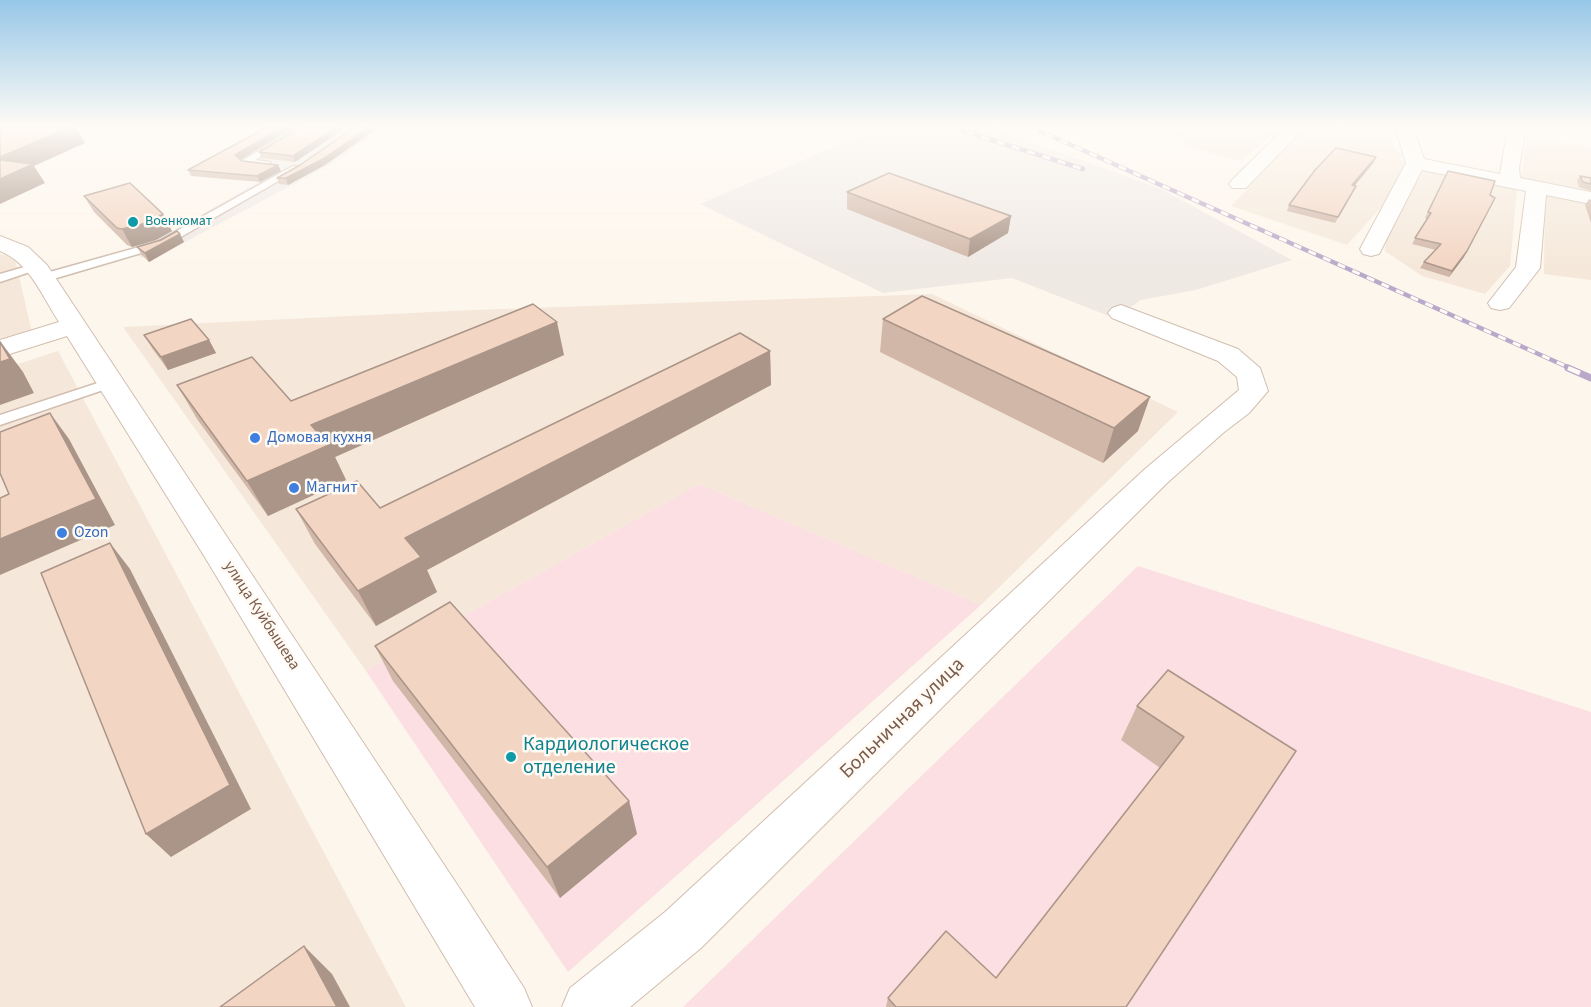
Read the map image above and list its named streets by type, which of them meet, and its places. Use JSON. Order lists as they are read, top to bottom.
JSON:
{
  "streets": {
    "street": ["улица Куйбышева", "Больничная улица"]
  },
  "places": [
    "Военкомат",
    "Домовая кухня",
    "Магнит",
    "Ozon",
    "Кардиологическое отделение"
  ]
}
